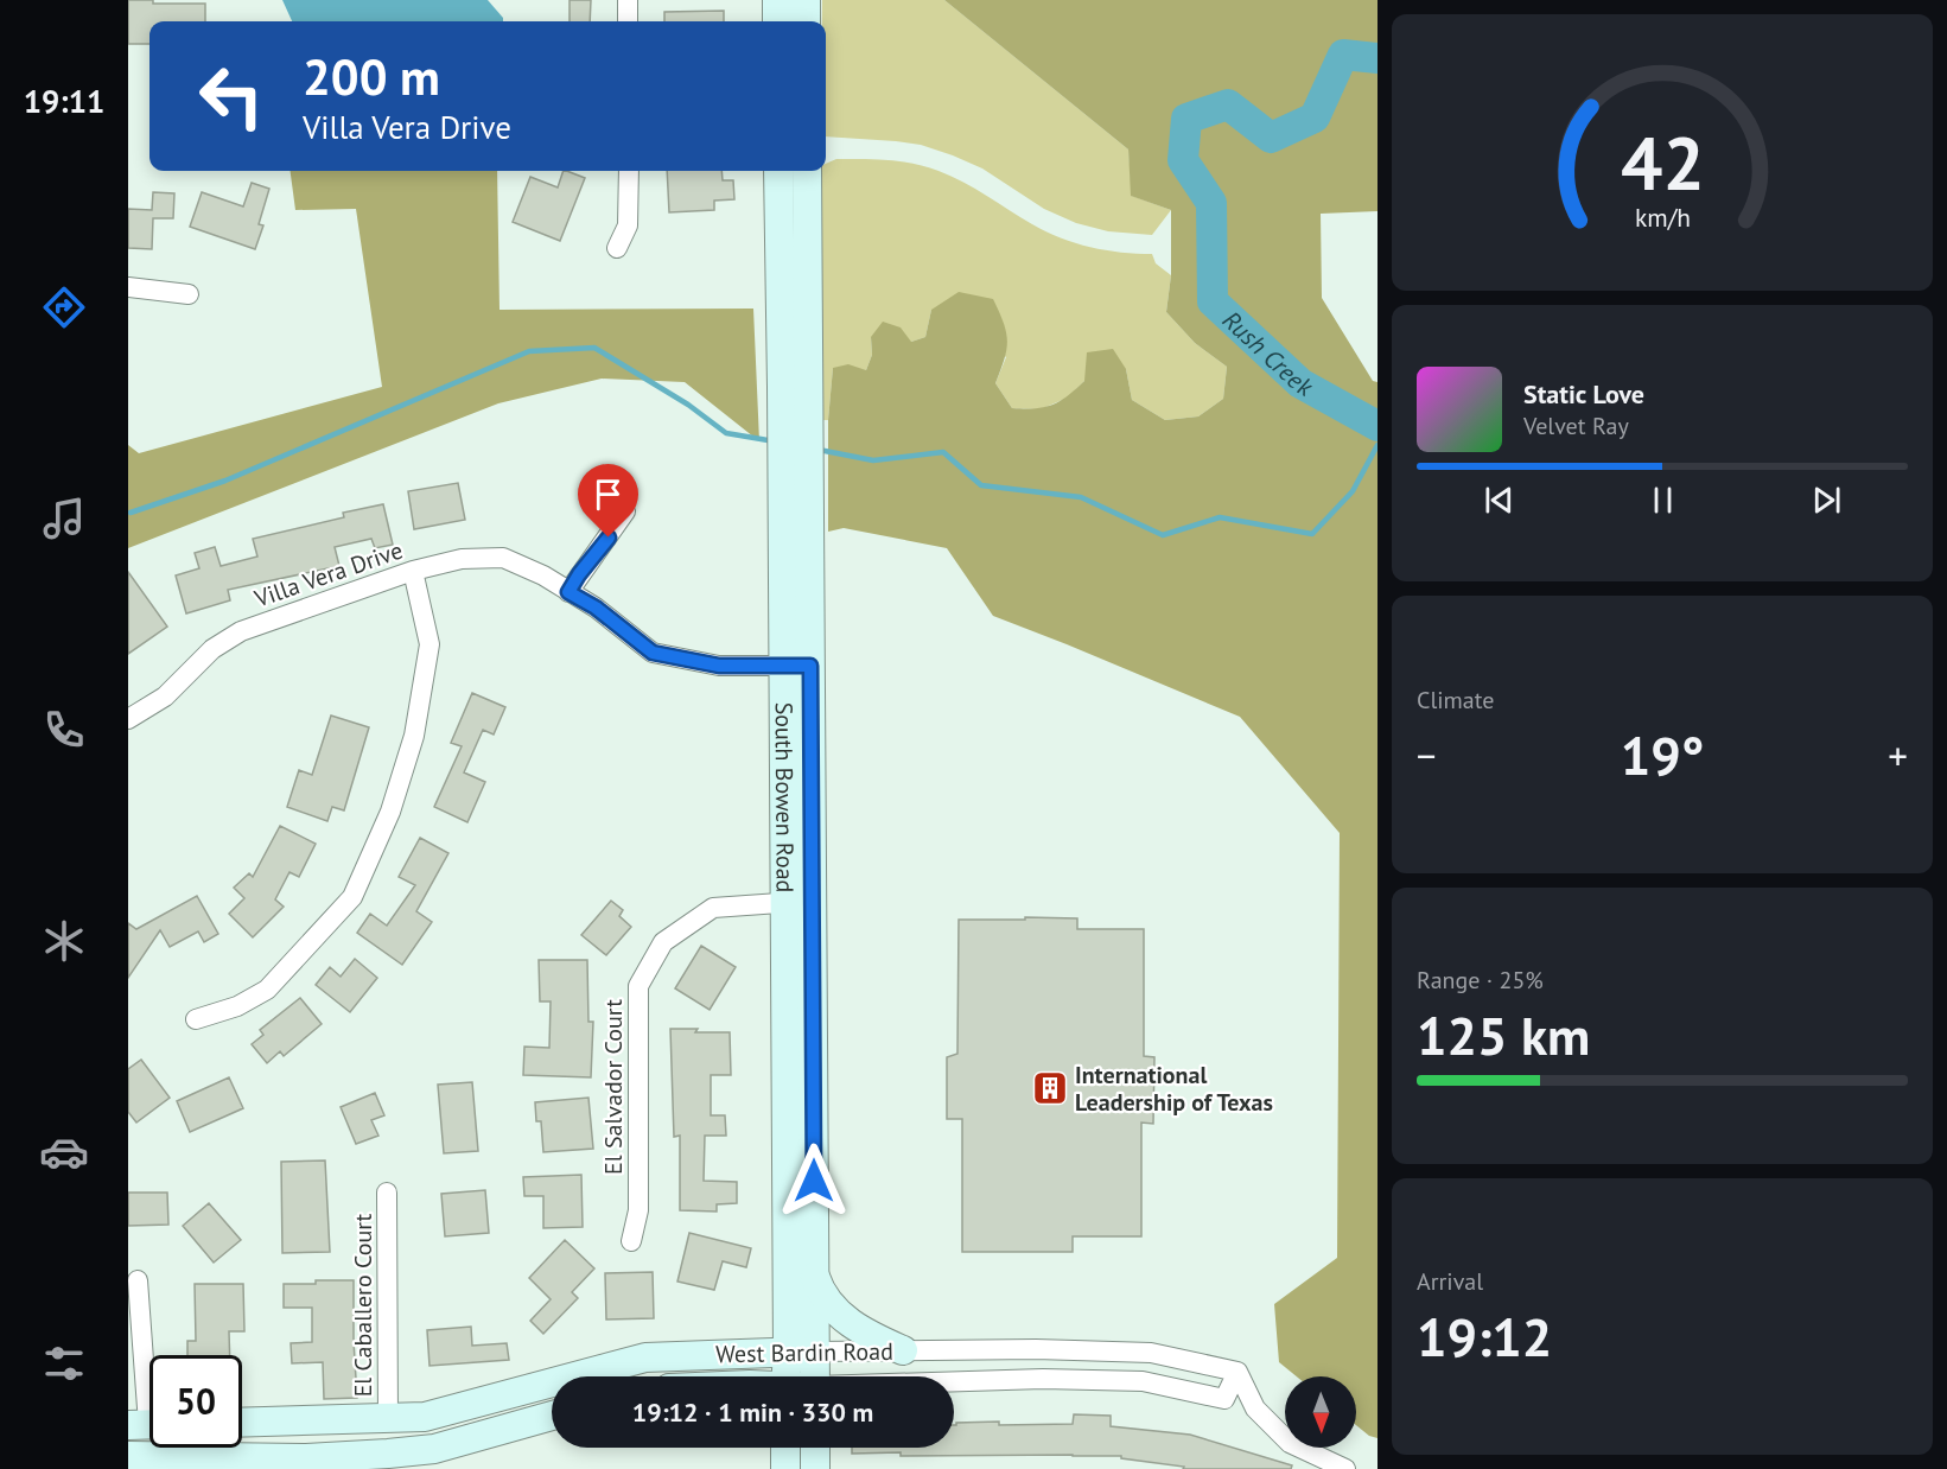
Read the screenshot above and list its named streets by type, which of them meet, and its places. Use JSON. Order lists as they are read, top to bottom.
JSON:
{
  "streets": {
    "main road": ["South Bowen Road", "West Bardin Road"],
    "street": ["Villa Vera Drive", "El Salvador Court", "El Caballero Court"]
  },
  "crossings": [
    ["Villa Vera Drive", "South Bowen Road"],
    ["South Bowen Road", "El Salvador Court"],
    ["South Bowen Road", "West Bardin Road"],
    ["El Caballero Court", "West Bardin Road"]
  ],
  "water": ["Rush Creek"],
  "places": {
    "building": ["International Leadership of Texas"]
  },
  "north": "bottom",
  "page": {
    "tabs": "19:11",
    "turn": ["200 m", "Villa Vera Drive"],
    "song": ["Static Love", "Velvet Ray"],
    "tile": [
      "Climate",
      ["Range · 25%", "125 km"],
      ["Arrival", "19:12"]
    ],
    "heat": ["−", "19°", "+"],
    "limit": "50",
    "trip": "19:12 · 1 min · 330 m",
    "gauge": ["42", "km/h"]
  }
}
